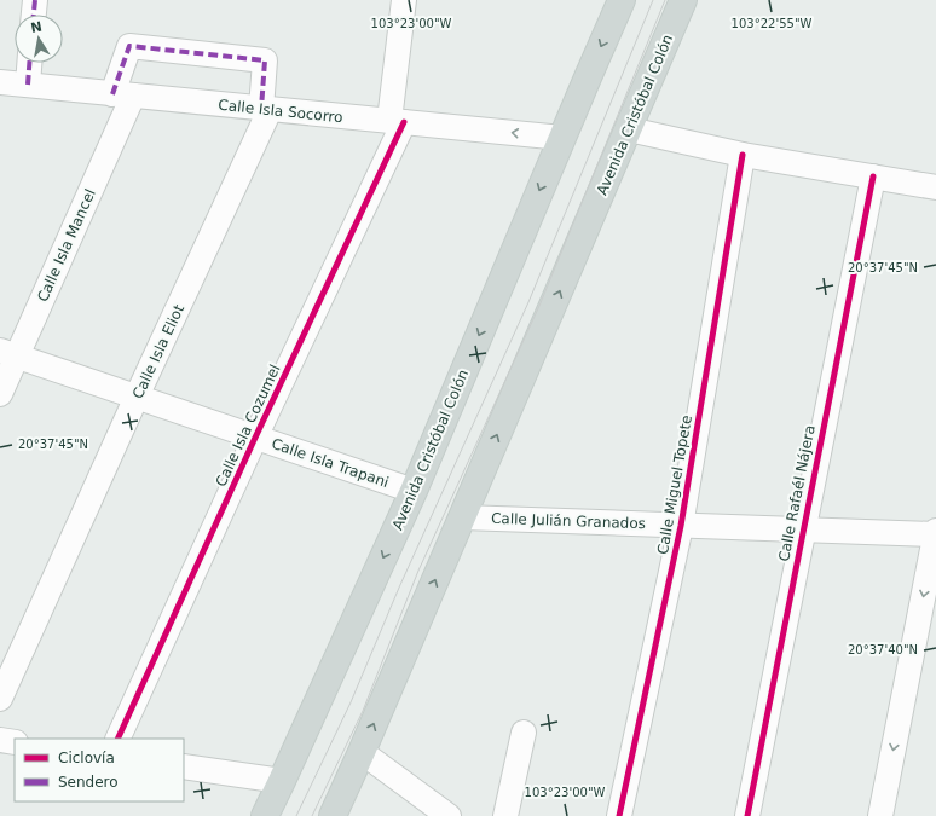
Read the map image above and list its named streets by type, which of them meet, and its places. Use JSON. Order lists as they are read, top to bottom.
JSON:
{
  "streets": {
    "main road": ["Avenida Cristóbal Colón"],
    "street": [
      "Calle Isla Socorro",
      "Calle Isla Mancel",
      "Calle Isla Eliot",
      "Calle Isla Cozumel",
      "Calle Isla Trapani",
      "Calle Miguel Topete",
      "Calle Rafaél Nájera",
      "Calle Julián Granados"
    ]
  },
  "crossings": [
    ["Calle Isla Socorro", "Avenida Cristóbal Colón"],
    ["Calle Isla Socorro", "Calle Isla Mancel"],
    ["Calle Isla Socorro", "Calle Isla Eliot"],
    ["Calle Isla Socorro", "Calle Isla Cozumel"],
    ["Avenida Cristóbal Colón", "Calle Isla Trapani"],
    ["Avenida Cristóbal Colón", "Calle Julián Granados"],
    ["Calle Isla Mancel", "Calle Isla Eliot"],
    ["Calle Isla Mancel", "Calle Isla Trapani"],
    ["Calle Isla Eliot", "Calle Isla Trapani"],
    ["Calle Isla Cozumel", "Calle Isla Trapani"],
    ["Calle Miguel Topete", "Calle Julián Granados"],
    ["Calle Rafaél Nájera", "Calle Julián Granados"]
  ],
  "legend": ["Ciclovía", "Sendero"],
  "north": "top",
  "coordinates": [
    "103°23'00\"W",
    "103°22'55\"W",
    "20°37'45\"N",
    "20°37'40\"N"
  ]
}
